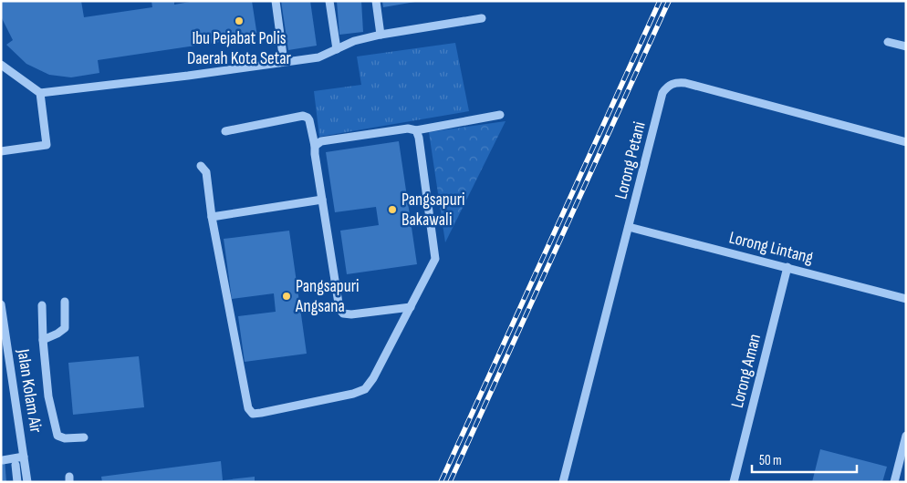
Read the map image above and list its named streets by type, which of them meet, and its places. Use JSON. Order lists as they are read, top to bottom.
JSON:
{
  "streets": {
    "street": [
      "Lorong Petani",
      "Lorong Lintang",
      "Lorong Aman",
      "Jalan Kolam Air"
    ]
  },
  "crossings": [
    ["Lorong Petani", "Lorong Lintang"],
    ["Lorong Lintang", "Lorong Aman"]
  ],
  "places": ["Ibu Pejabat Polis Daerah Kota Setar", "Pangsapuri Bakawali", "Pangsapuri Angsana"],
  "scale_bar": "50 m"
}
